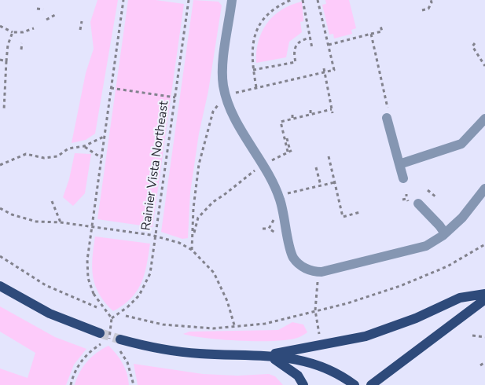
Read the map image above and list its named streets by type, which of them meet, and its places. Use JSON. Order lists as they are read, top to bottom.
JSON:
{
  "streets": {
    "path": ["Rainier Vista Northeast"]
  }
}
